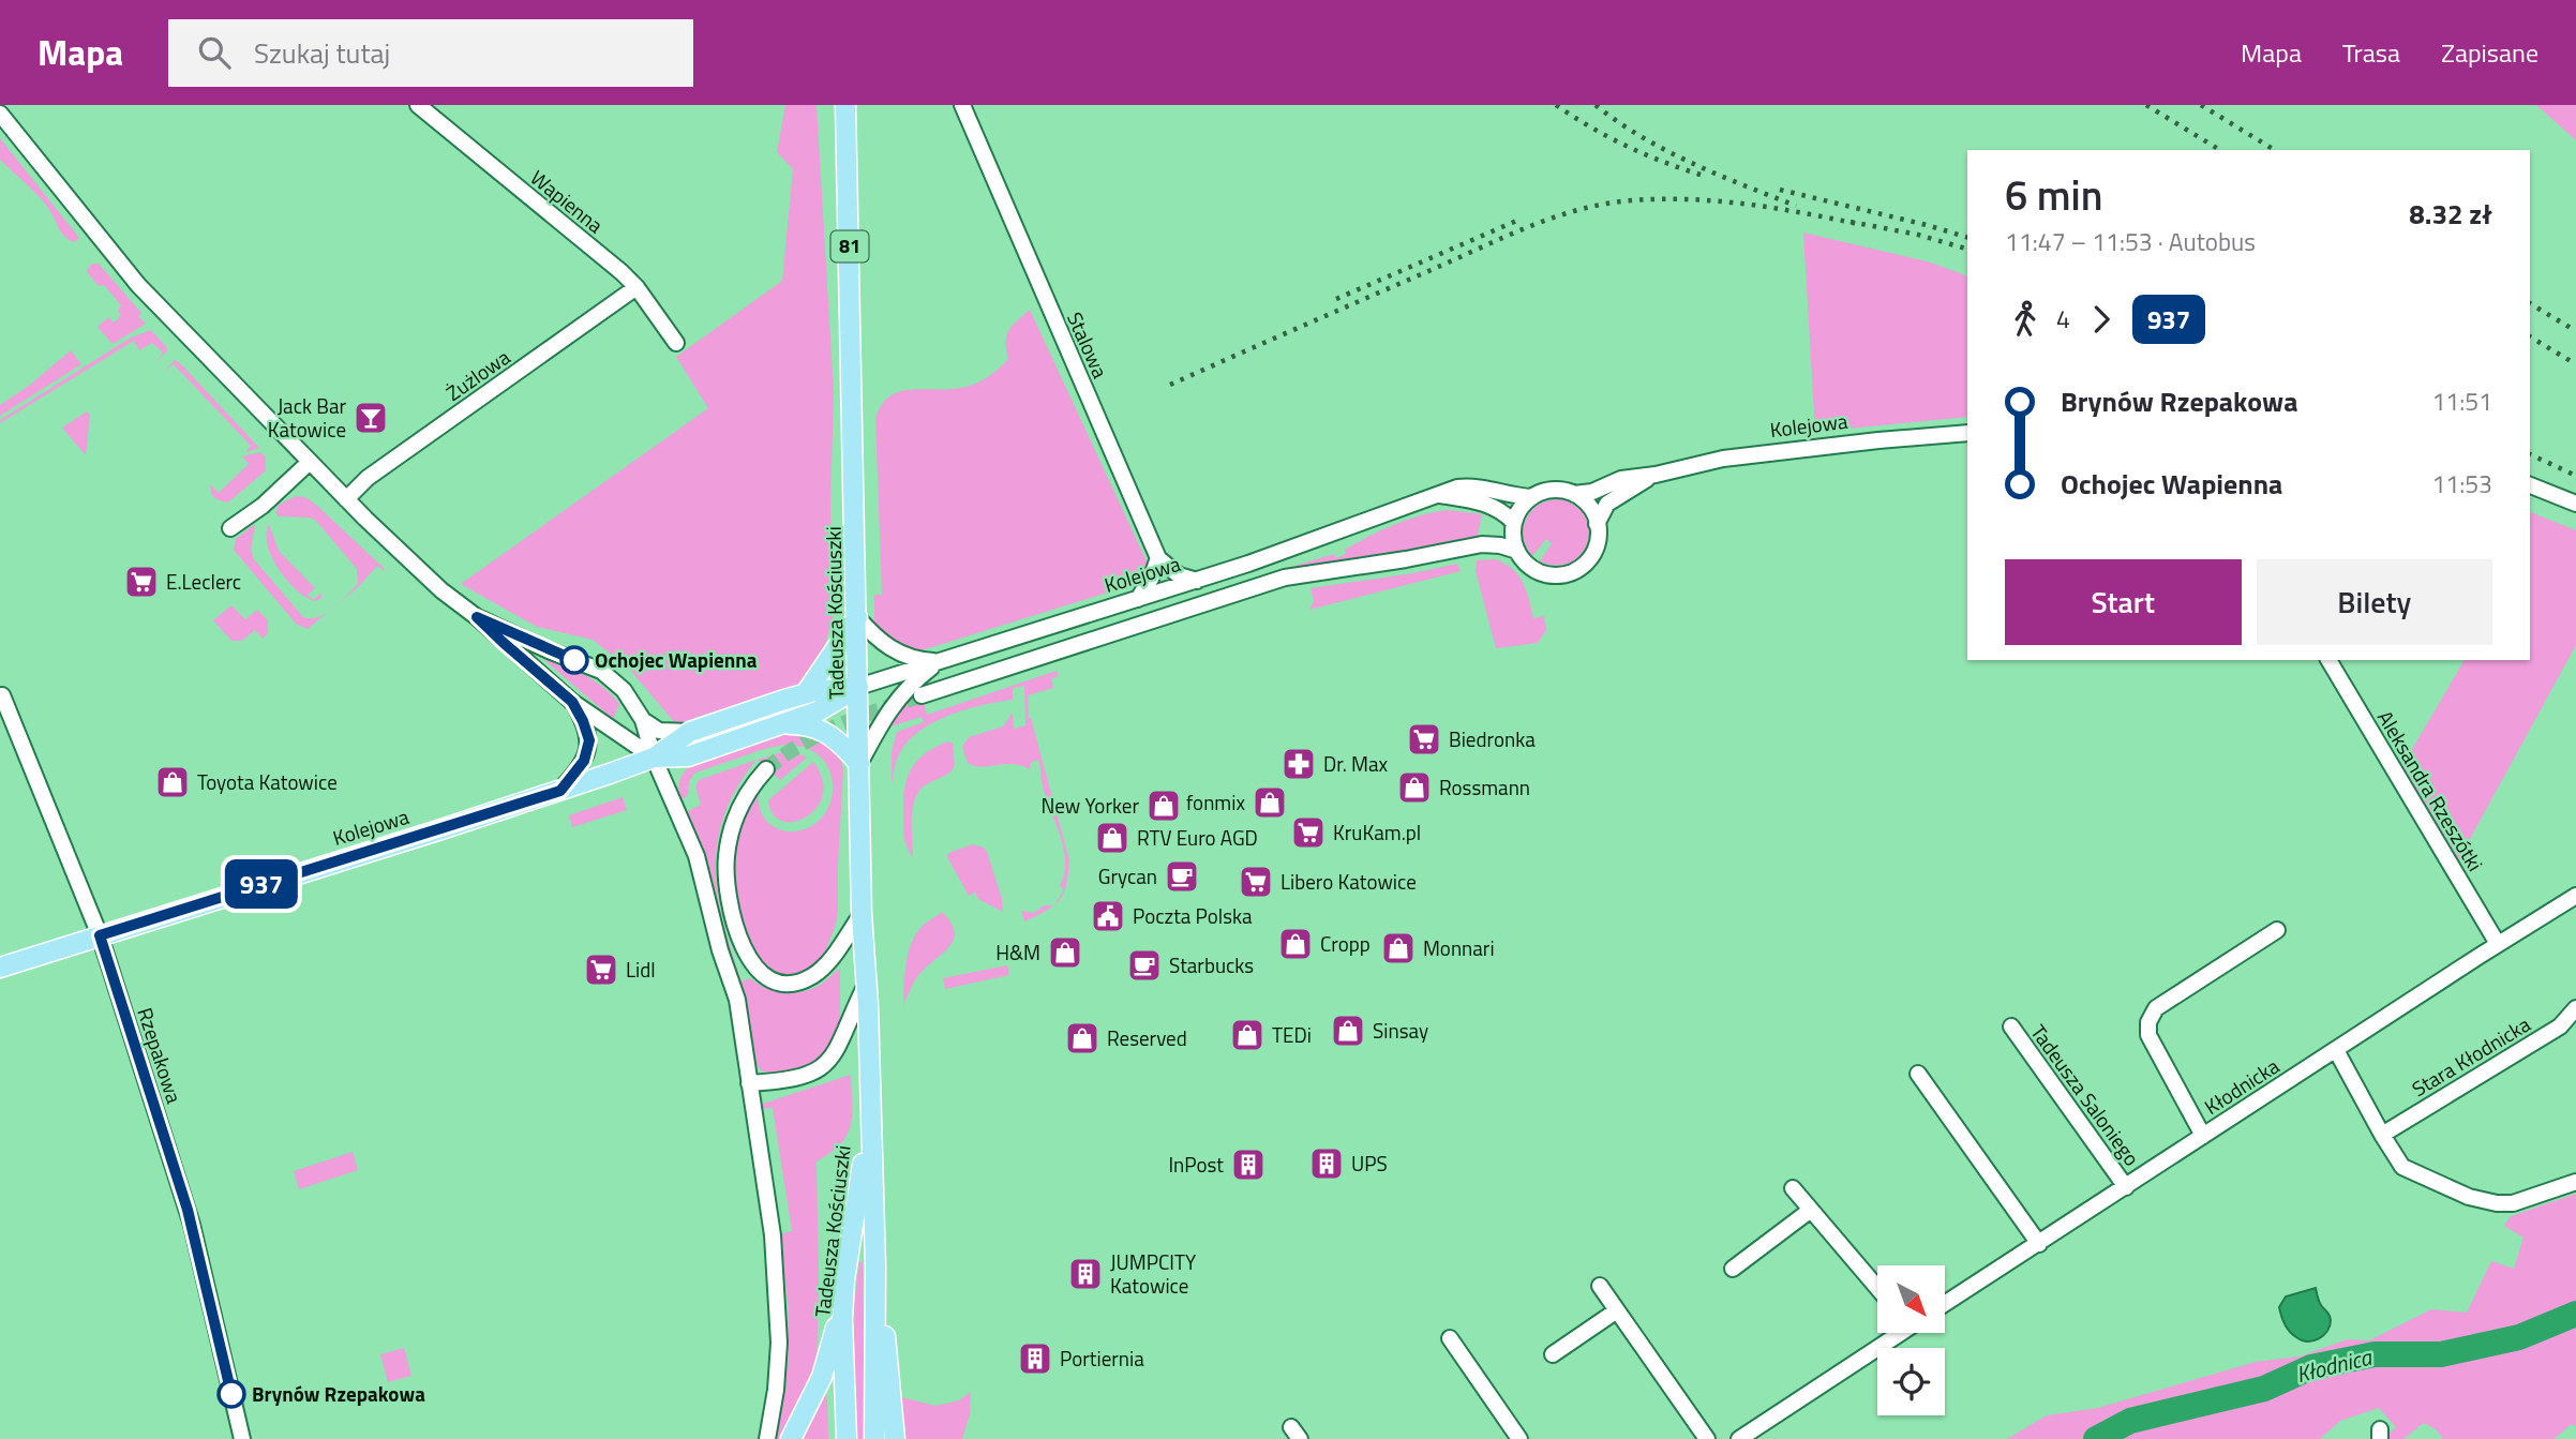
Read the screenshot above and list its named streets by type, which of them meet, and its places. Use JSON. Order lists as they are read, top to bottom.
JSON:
{
  "streets": {
    "main road": ["81", "Kolejowa", "Tadeusza Kościuszki"],
    "street": [
      "Wapienna",
      "Stalowa",
      "Żużlowa",
      "Aleksandra Rzeszótki",
      "Rzepakowa",
      "Stara Kłodnicka",
      "Kłodnicka",
      "Tadeusza Saloniego"
    ]
  },
  "crossings": [
    ["Wapienna", "Żużlowa"],
    ["Kolejowa", "Tadeusza Kościuszki"],
    ["Kolejowa", "Rzepakowa"],
    ["Aleksandra Rzeszótki", "Kłodnicka"],
    ["Kłodnicka", "Tadeusza Saloniego"]
  ],
  "water": ["Kłodnica"],
  "places": {
    "bar": ["Jack Bar Katowice"],
    "supermarket": [
      "E.Leclerc",
      "Biedronka",
      "KruKam.pl",
      "Libero Katowice",
      "Lidl"
    ],
    "other": ["Ochojec Wapienna", "Brynów Rzepakowa"],
    "pharmacy": ["Dr. Max"],
    "shop": [
      "Toyota Katowice",
      "Rossmann",
      "fonmix",
      "New Yorker",
      "RTV Euro AGD",
      "Cropp",
      "Monnari",
      "H&M",
      "Sinsay",
      "TEDi",
      "Reserved"
    ],
    "cafe": ["Grycan", "Starbucks"],
    "public building": ["Poczta Polska"],
    "building": [
      "UPS",
      "InPost",
      "JUMPCITY Katowice",
      "Portiernia"
    ]
  },
  "lines": ["bus line 937"],
  "north": "bottom right",
  "page": {
    "header": "Mapa",
    "search": "Szukaj tutaj",
    "nav": ["Mapa", "Trasa", "Zapisane"],
    "on_map": "937",
    "heading": ["6 min", "11:47 – 11:53 · Autobus", "8.32 zł"],
    "legs": ["4", "937"],
    "list": [
      {
        "name": "Brynów Rzepakowa",
        "value": "11:51"
      },
      {
        "name": "Ochojec Wapienna",
        "value": "11:53"
      }
    ],
    "buttons": ["Start", "Bilety"]
  }
}
